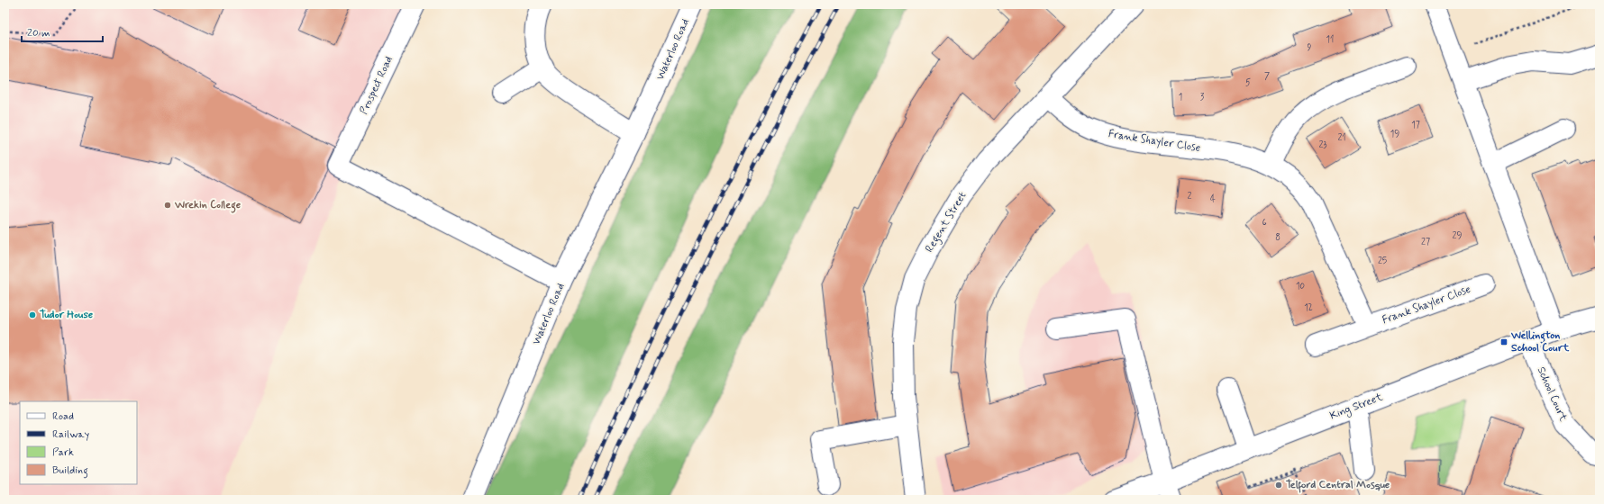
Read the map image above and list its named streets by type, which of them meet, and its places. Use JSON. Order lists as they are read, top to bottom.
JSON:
{
  "streets": {
    "street": [
      "Waterloo Road",
      "Prospect Road",
      "Frank Shayler Close",
      "Regent Street",
      "School Court",
      "King Street"
    ]
  },
  "crossings": [
    ["Waterloo Road", "Prospect Road"],
    ["Frank Shayler Close", "Regent Street"],
    ["School Court", "King Street"]
  ],
  "places": {
    "other": ["Wrekin College", "Tudor House", "Telford Central Mosque"],
    "transit": ["Wellington School Court"]
  },
  "house_numbers": [
    "11",
    "9",
    "7",
    "5",
    "1",
    "3",
    "17",
    "19",
    "21",
    "23",
    "2",
    "4",
    "6",
    "29",
    "8",
    "27",
    "25",
    "10",
    "12"
  ],
  "legend": [
    "Road",
    "Railway",
    "Park",
    "Building"
  ],
  "scale_bar": "20 m"
}
